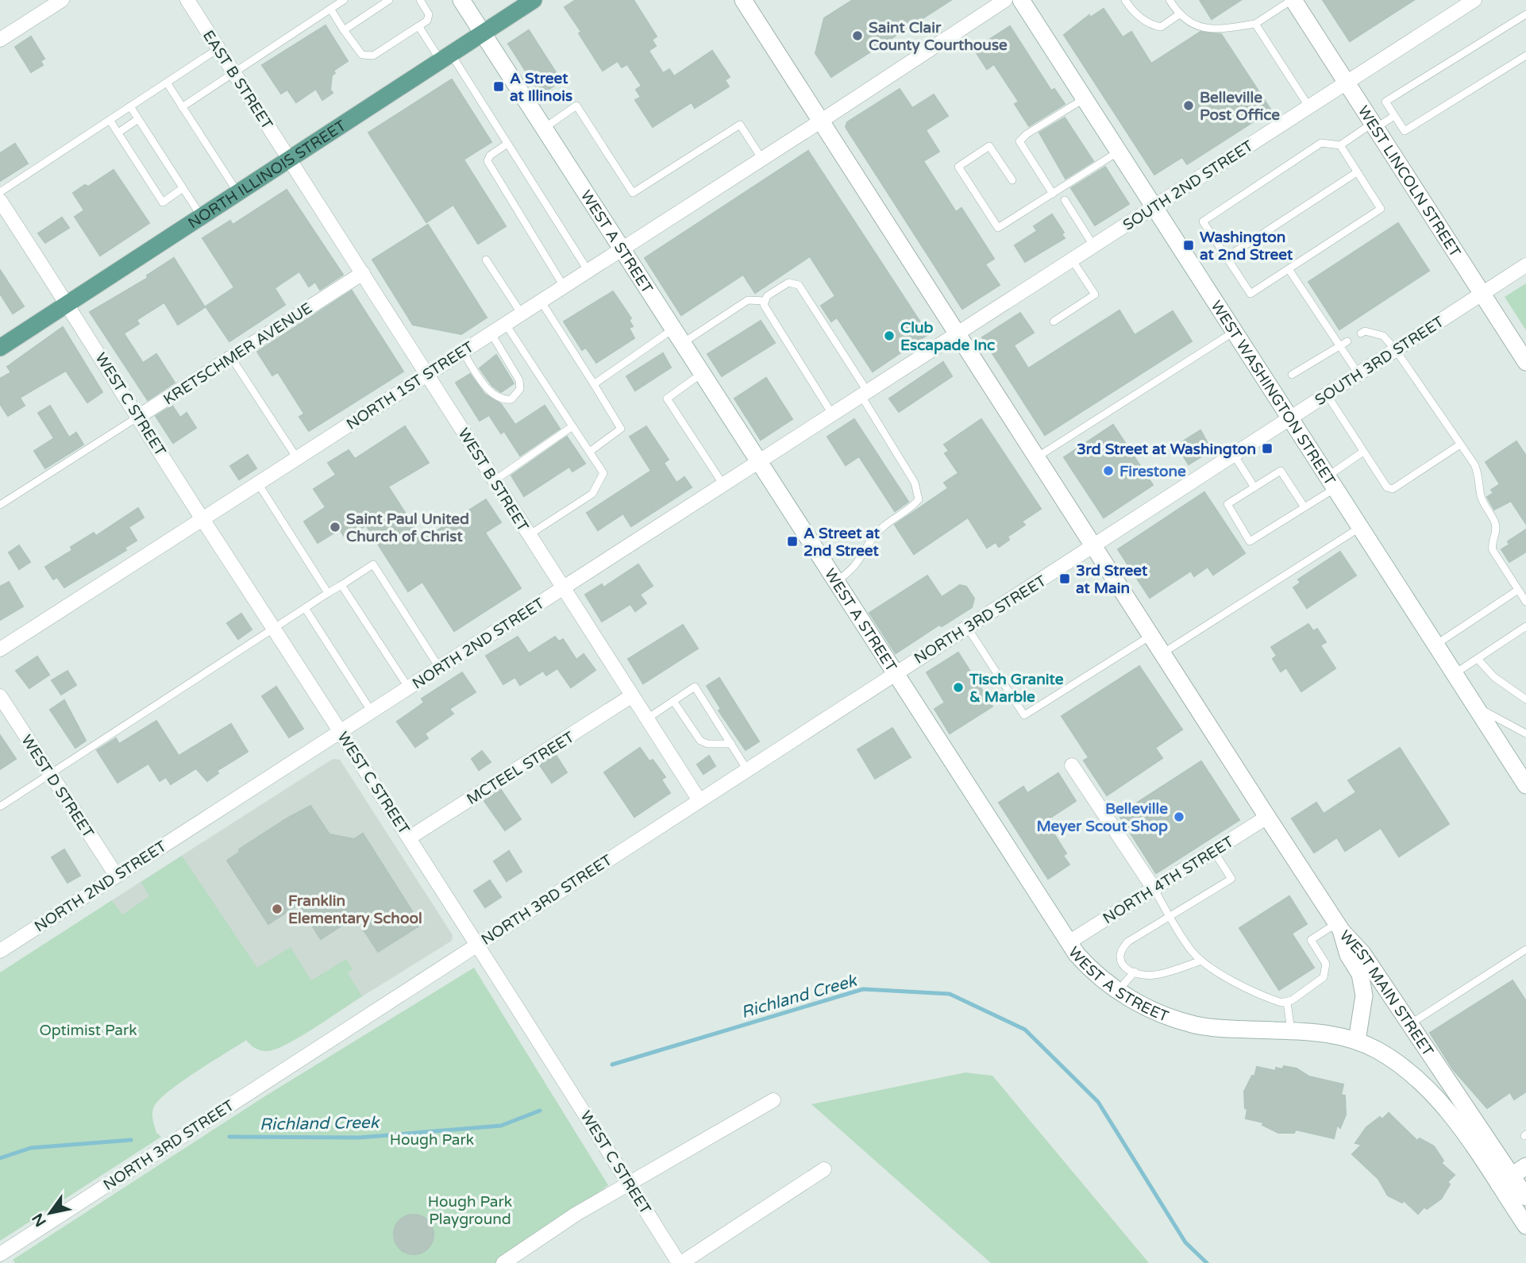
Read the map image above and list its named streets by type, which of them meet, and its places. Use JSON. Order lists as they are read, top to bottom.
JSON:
{
  "streets": {
    "main road": [
      "NORTH ILLINOIS STREET",
      "WEST LINCOLN STREET",
      "WEST A STREET",
      "WEST WASHINGTON STREET",
      "WEST MAIN STREET"
    ],
    "street": [
      "EAST B STREET",
      "SOUTH 2ND STREET",
      "KRETSCHMER AVENUE",
      "SOUTH 3RD STREET",
      "NORTH 1ST STREET",
      "WEST C STREET",
      "WEST B STREET",
      "NORTH 3RD STREET",
      "NORTH 2ND STREET",
      "MCTEEL STREET",
      "WEST D STREET",
      "NORTH 4TH STREET"
    ]
  },
  "crossings": [
    ["EAST B STREET", "NORTH ILLINOIS STREET"],
    ["EAST B STREET", "WEST B STREET"],
    ["NORTH ILLINOIS STREET", "WEST A STREET"],
    ["NORTH ILLINOIS STREET", "WEST C STREET"],
    ["NORTH ILLINOIS STREET", "WEST B STREET"],
    ["WEST LINCOLN STREET", "SOUTH 2ND STREET"],
    ["WEST LINCOLN STREET", "SOUTH 3RD STREET"],
    ["SOUTH 2ND STREET", "WEST WASHINGTON STREET"],
    ["SOUTH 2ND STREET", "NORTH 2ND STREET"],
    ["WEST A STREET", "NORTH 1ST STREET"],
    ["WEST A STREET", "NORTH 3RD STREET"],
    ["WEST A STREET", "NORTH 2ND STREET"],
    ["WEST A STREET", "NORTH 4TH STREET"],
    ["WEST A STREET", "WEST MAIN STREET"],
    ["KRETSCHMER AVENUE", "WEST C STREET"],
    ["KRETSCHMER AVENUE", "WEST B STREET"],
    ["SOUTH 3RD STREET", "WEST WASHINGTON STREET"],
    ["SOUTH 3RD STREET", "NORTH 3RD STREET"],
    ["NORTH 1ST STREET", "WEST C STREET"],
    ["NORTH 1ST STREET", "WEST B STREET"],
    ["WEST C STREET", "NORTH 3RD STREET"],
    ["WEST C STREET", "NORTH 2ND STREET"],
    ["WEST C STREET", "MCTEEL STREET"],
    ["WEST B STREET", "NORTH 3RD STREET"],
    ["WEST B STREET", "NORTH 2ND STREET"],
    ["WEST B STREET", "MCTEEL STREET"],
    ["NORTH 2ND STREET", "WEST D STREET"]
  ],
  "water": ["Richland Creek"],
  "parks": ["Optimist Park", "Hough Park", "Hough Park Playground"],
  "places": {
    "other": [
      "Saint Clair County Courthouse",
      "Belleville Post Office",
      "Club Escapade Inc",
      "Firestone",
      "Saint Paul United Church of Christ",
      "Tisch Granite & Marble",
      "Belleville Meyer Scout Shop",
      "Franklin Elementary School"
    ],
    "transit": [
      "A Street at Illinois",
      "Washington at 2nd Street",
      "3rd Street at Washington",
      "A Street at 2nd Street",
      "3rd Street at Main"
    ]
  },
  "north": "bottom left"
}
